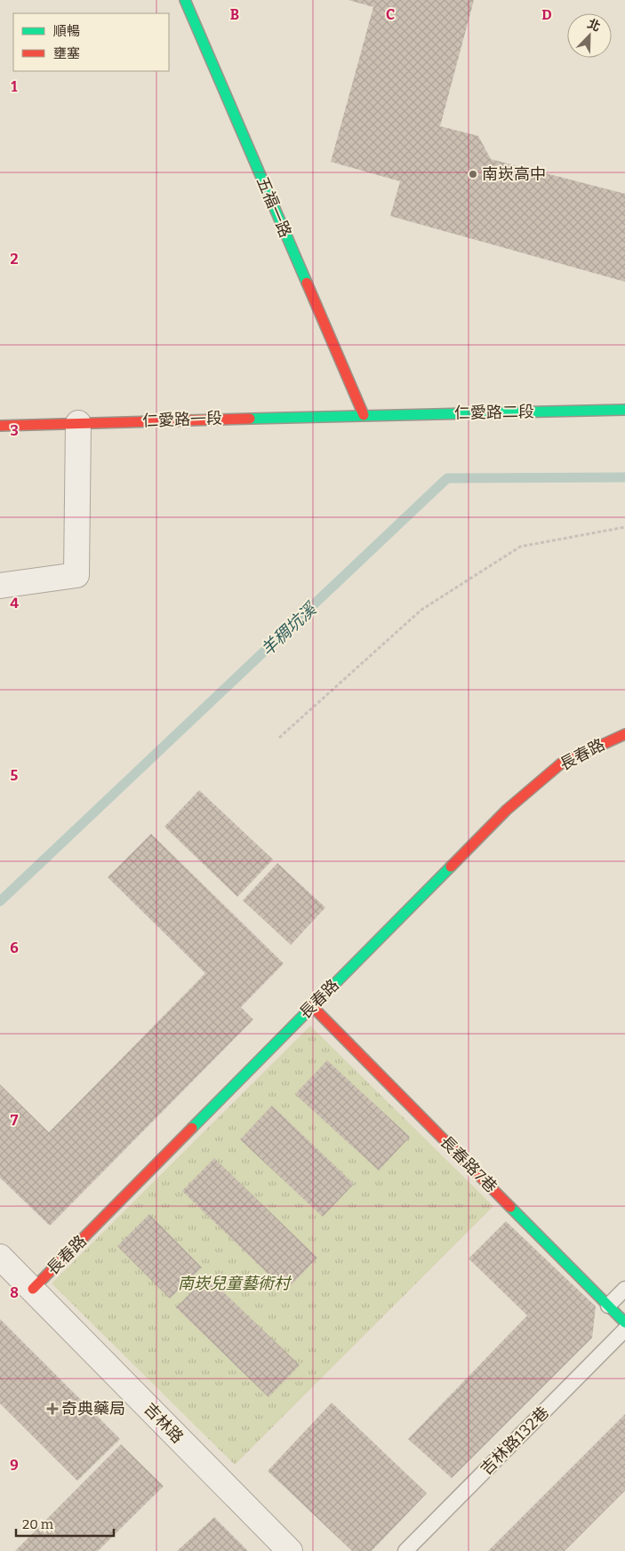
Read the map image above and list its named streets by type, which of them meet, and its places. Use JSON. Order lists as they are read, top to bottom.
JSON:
{
  "streets": {
    "street": [
      "五福一路",
      "仁愛路二段",
      "仁愛路一段",
      "長春路",
      "長春路7巷",
      "吉林路"
    ],
    "lane": ["吉林路132巷"]
  },
  "crossings": [
    ["五福一路", "仁愛路二段"],
    ["五福一路", "仁愛路一段"],
    ["仁愛路二段", "仁愛路一段"],
    ["長春路", "長春路7巷"],
    ["長春路", "吉林路"]
  ],
  "water": ["羊稠坑溪"],
  "parks": ["南崁兒童藝術村"],
  "places": {
    "other": ["南崁高中"],
    "health": ["奇典藥局"]
  },
  "legend": ["順暢", "壅塞"],
  "scale_bar": "20 m",
  "north": "top right",
  "grid": {
    "columns": ["B", "C", "D"],
    "rows": [
      "1",
      "2",
      "3",
      "4",
      "5",
      "6",
      "7",
      "8",
      "9"
    ]
  }
}
